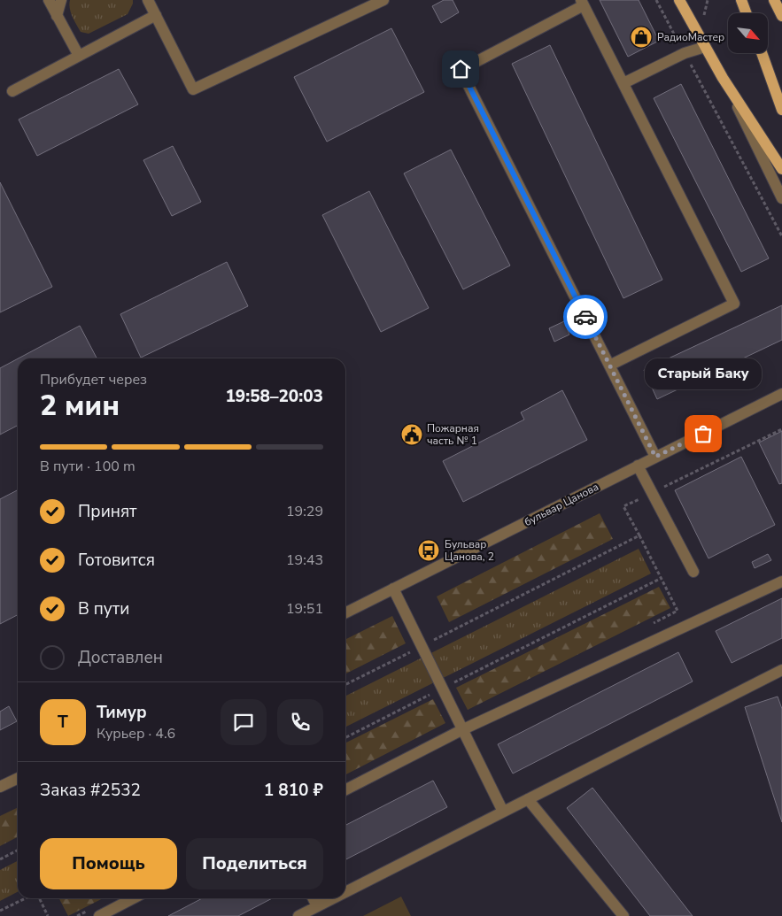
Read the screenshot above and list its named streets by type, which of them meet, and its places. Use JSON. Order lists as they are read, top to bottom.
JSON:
{
  "streets": {
    "street": ["бульвар Цанова"]
  },
  "places": {
    "shop": ["РадиоМастер"],
    "other": ["Старый Баку"],
    "public building": ["Пожарная часть № 1"],
    "bus stop": ["Бульвар Цанова, 2"]
  },
  "north": "bottom right",
  "page": {
    "bubble": "Старый Баку",
    "heading": ["2 мин", "Прибудет через", "19:58–20:03"],
    "panel": [
      "Тимур",
      "Курьер · 4.6",
      "Заказ #2532",
      "1 810 ₽"
    ],
    "bar": "В пути · 100 m",
    "list": [
      ["Принят", "19:29"],
      ["Готовится", "19:43"],
      ["В пути", "19:51"],
      "Доставлен"
    ],
    "round": "Т",
    "buttons": ["Помощь", "Поделиться"]
  }
}
